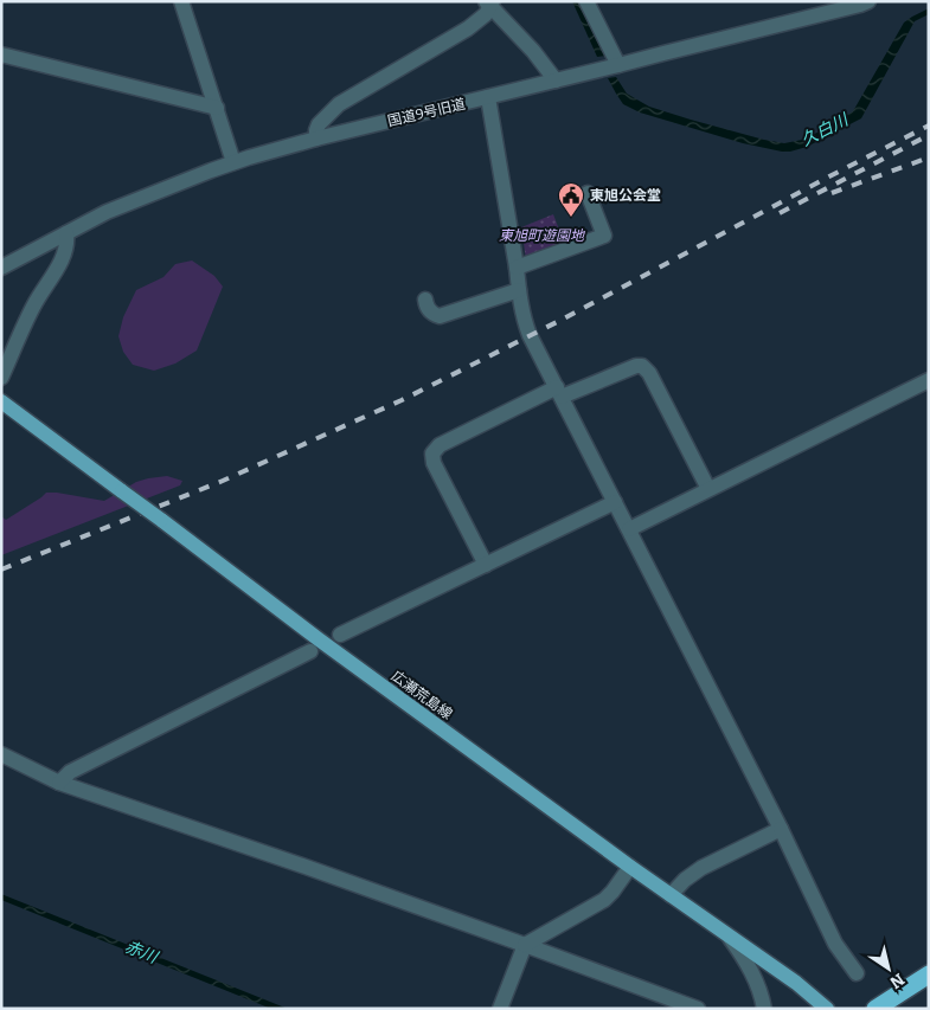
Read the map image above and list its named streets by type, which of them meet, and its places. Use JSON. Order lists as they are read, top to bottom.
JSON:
{
  "streets": {
    "main road": ["広瀬荒島線"],
    "street": ["国道9号旧道"]
  },
  "water": ["久白川", "赤川"],
  "parks": ["東旭町遊園地"],
  "places": {
    "public building": ["東旭公会堂"]
  },
  "north": "bottom right"
}
